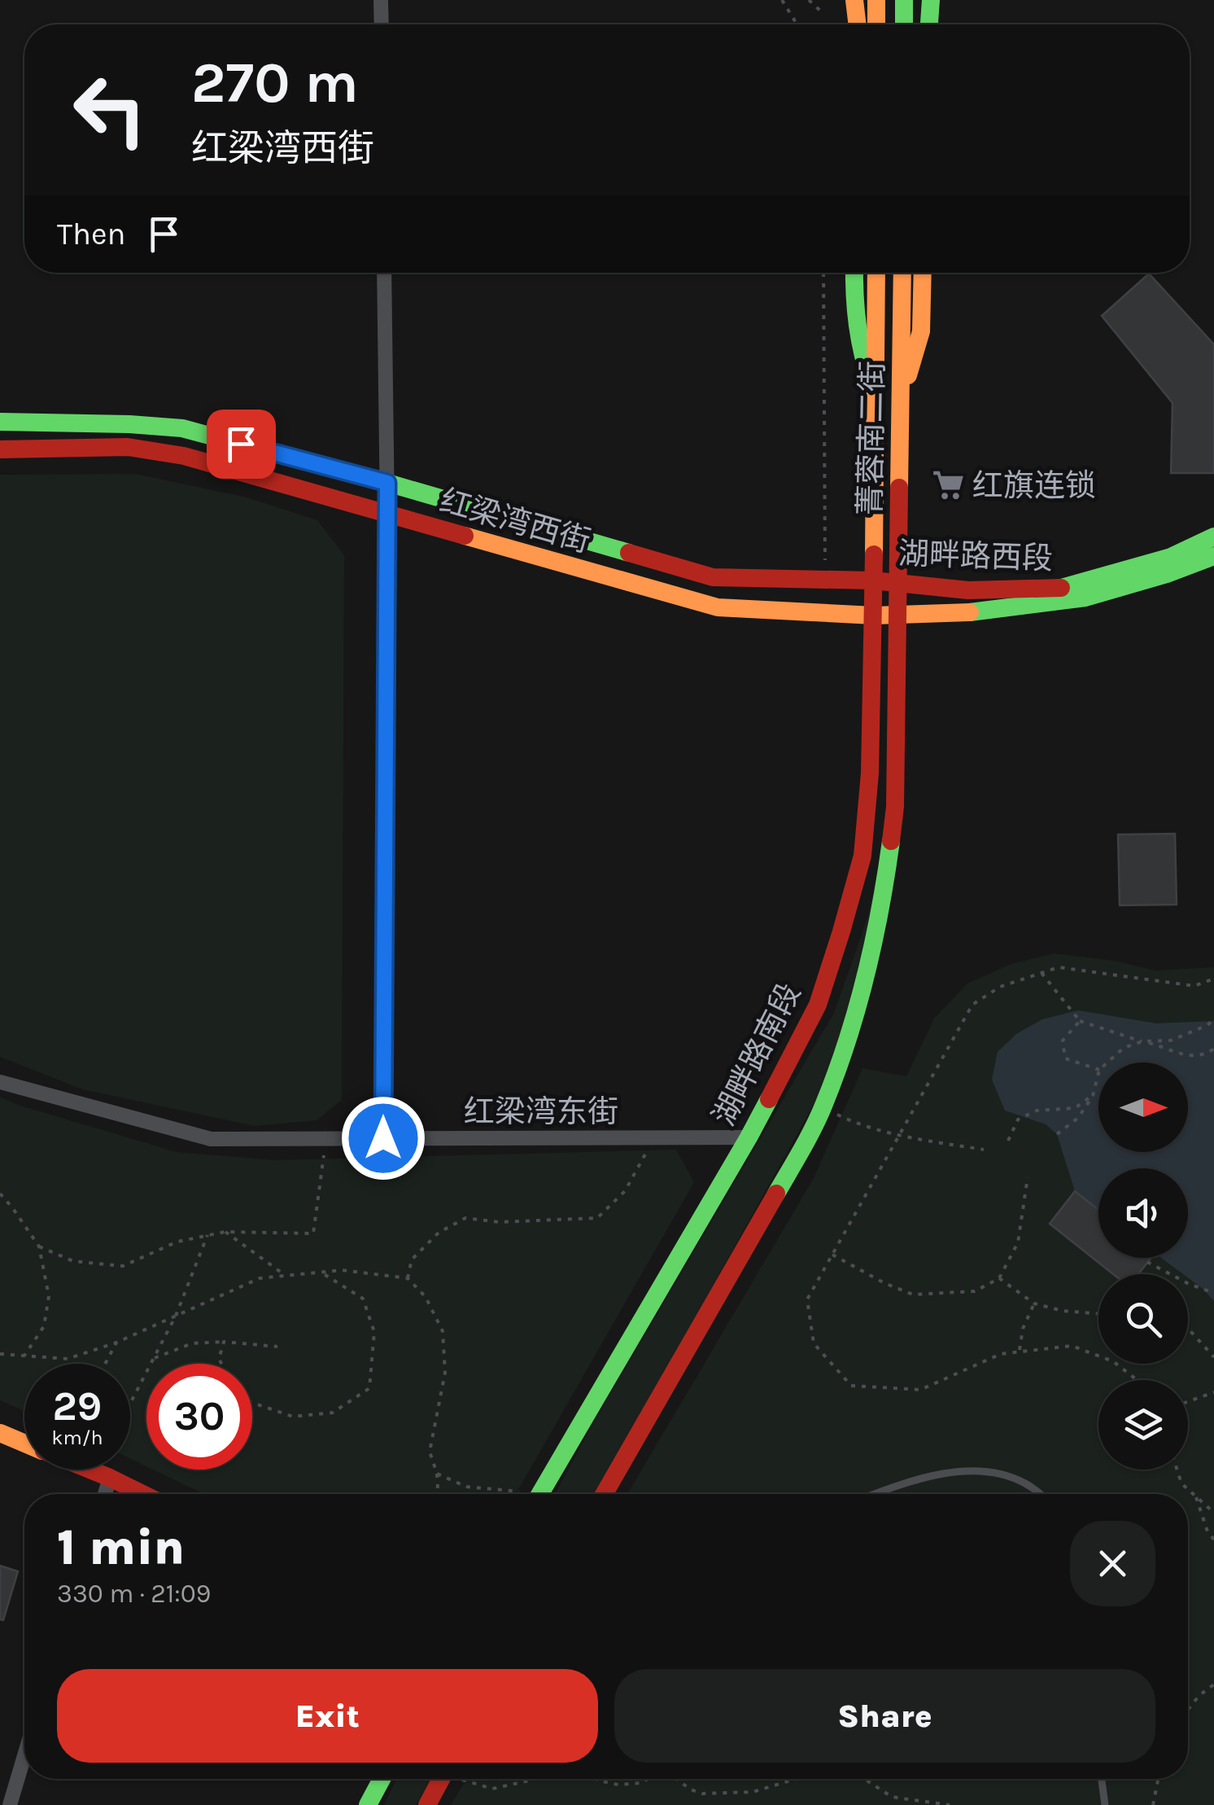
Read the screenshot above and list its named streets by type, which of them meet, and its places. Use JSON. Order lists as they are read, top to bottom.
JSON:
{
  "streets": {
    "main road": [
      "菁蓉南二街",
      "红梁湾西街",
      "湖畔路西段",
      "湖畔路南段"
    ],
    "street": ["红梁湾东街"]
  },
  "crossings": [
    ["菁蓉南二街", "红梁湾西街"],
    ["菁蓉南二街", "湖畔路西段"],
    ["菁蓉南二街", "湖畔路南段"],
    ["红梁湾西街", "湖畔路西段"],
    ["红梁湾西街", "湖畔路南段"],
    ["湖畔路西段", "湖畔路南段"],
    ["湖畔路南段", "红梁湾东街"]
  ],
  "places": {
    "supermarket": ["红旗连锁"]
  },
  "north": "right",
  "page": {
    "turn": ["270 m", "红梁湾西街"],
    "then": "Then",
    "speed": "29 km/h",
    "limit": "30",
    "heading": ["1 min", "330 m · 21:09"],
    "buttons": ["Exit", "Share"]
  }
}
